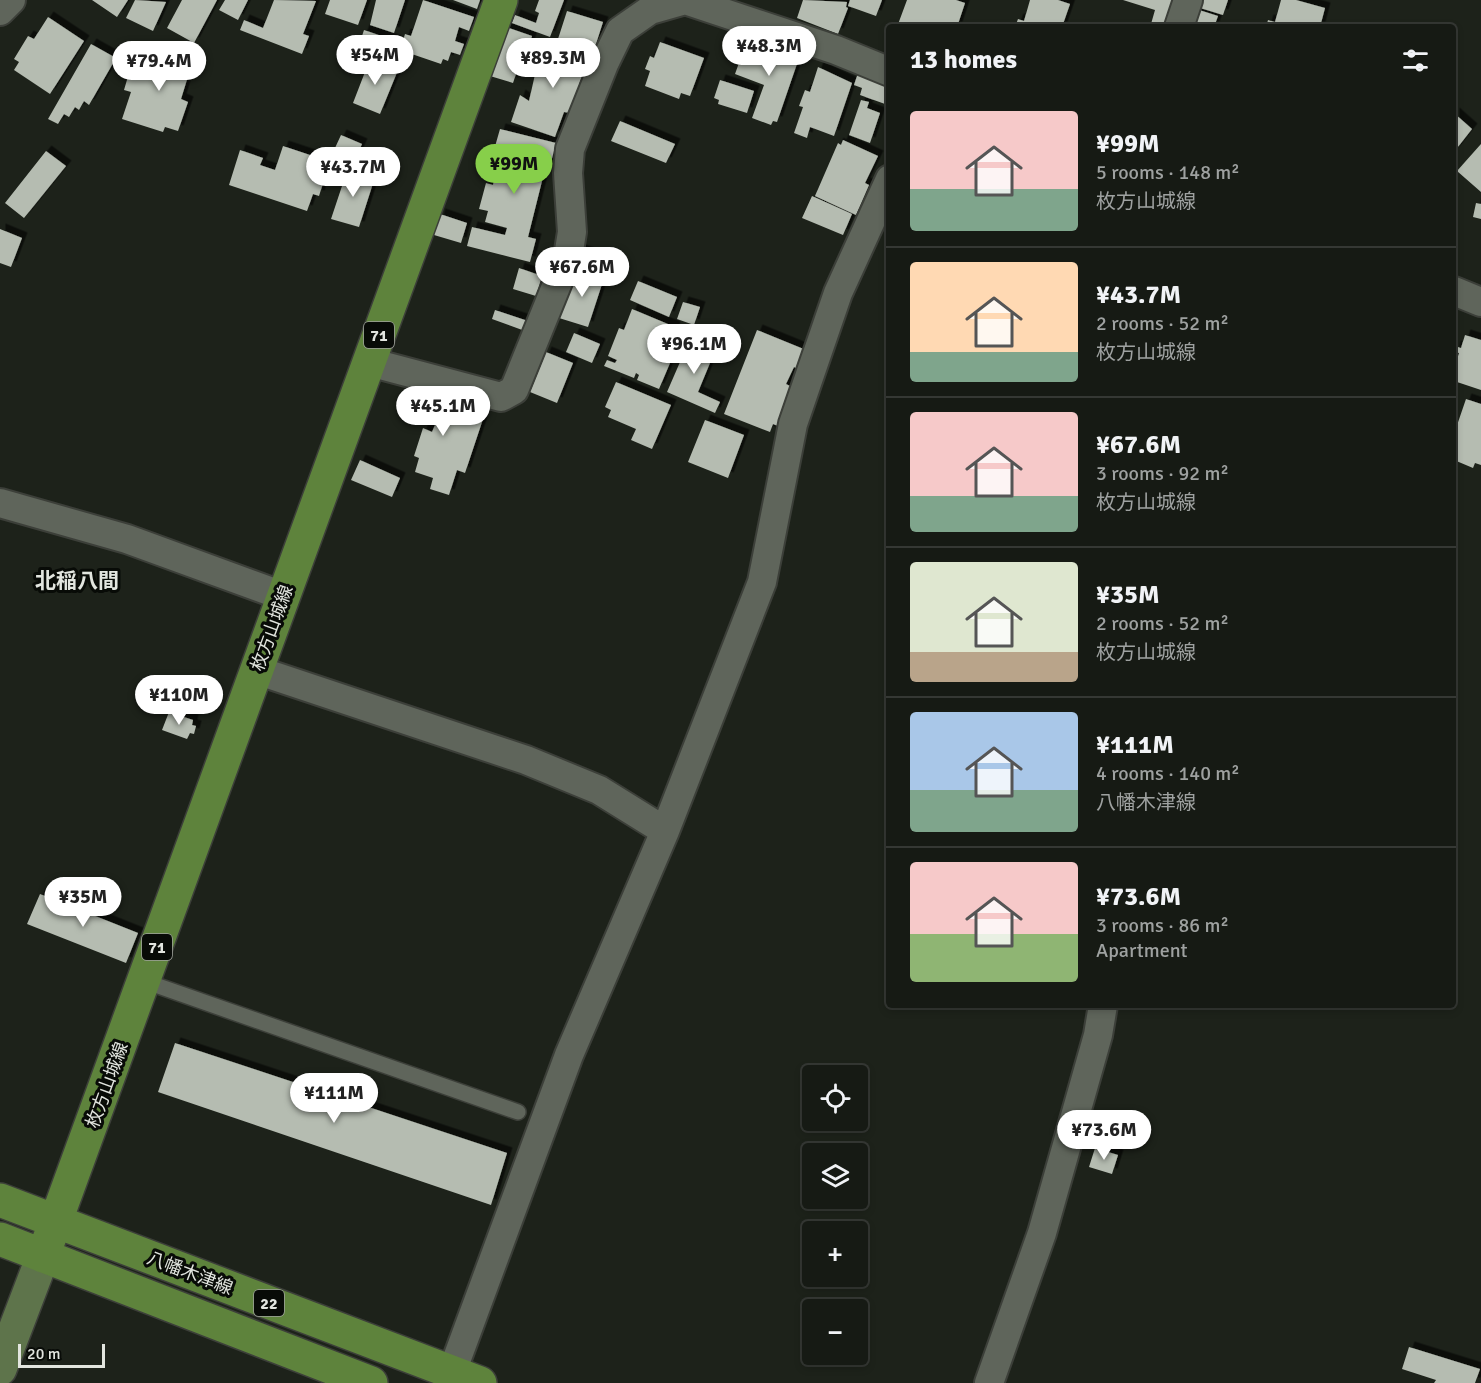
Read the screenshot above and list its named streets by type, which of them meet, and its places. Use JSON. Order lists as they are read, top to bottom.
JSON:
{
  "streets": {
    "main road": [
      "71",
      "枚方山城線",
      "八幡木津線",
      "22"
    ]
  },
  "crossings": [
    ["枚方山城線", "八幡木津線"]
  ],
  "districts": ["北稲八間"],
  "scale_bar": "20 m",
  "page": {
    "heading": "13 homes",
    "price": [
      "¥48.3M",
      "¥54M",
      "¥89.3M",
      "¥79.4M",
      "¥99M",
      "¥43.7M",
      "¥67.6M",
      "¥96.1M",
      "¥45.1M",
      "¥110M",
      "¥35M",
      "¥111M",
      "¥73.6M"
    ],
    "list": [
      {
        "name": "¥99M",
        "note": "5 rooms · 148 m² · 枚方山城線"
      },
      {
        "name": "¥43.7M",
        "note": "2 rooms · 52 m² · 枚方山城線"
      },
      {
        "name": "¥67.6M",
        "note": "3 rooms · 92 m² · 枚方山城線"
      },
      {
        "name": "¥35M",
        "note": "2 rooms · 52 m² · 枚方山城線"
      },
      {
        "name": "¥111M",
        "note": "4 rooms · 140 m² · 八幡木津線"
      },
      {
        "name": "¥73.6M",
        "note": "3 rooms · 86 m² · Apartment"
      }
    ],
    "map_buttons": ["+", "−"],
    "scale": "20 m"
  }
}
